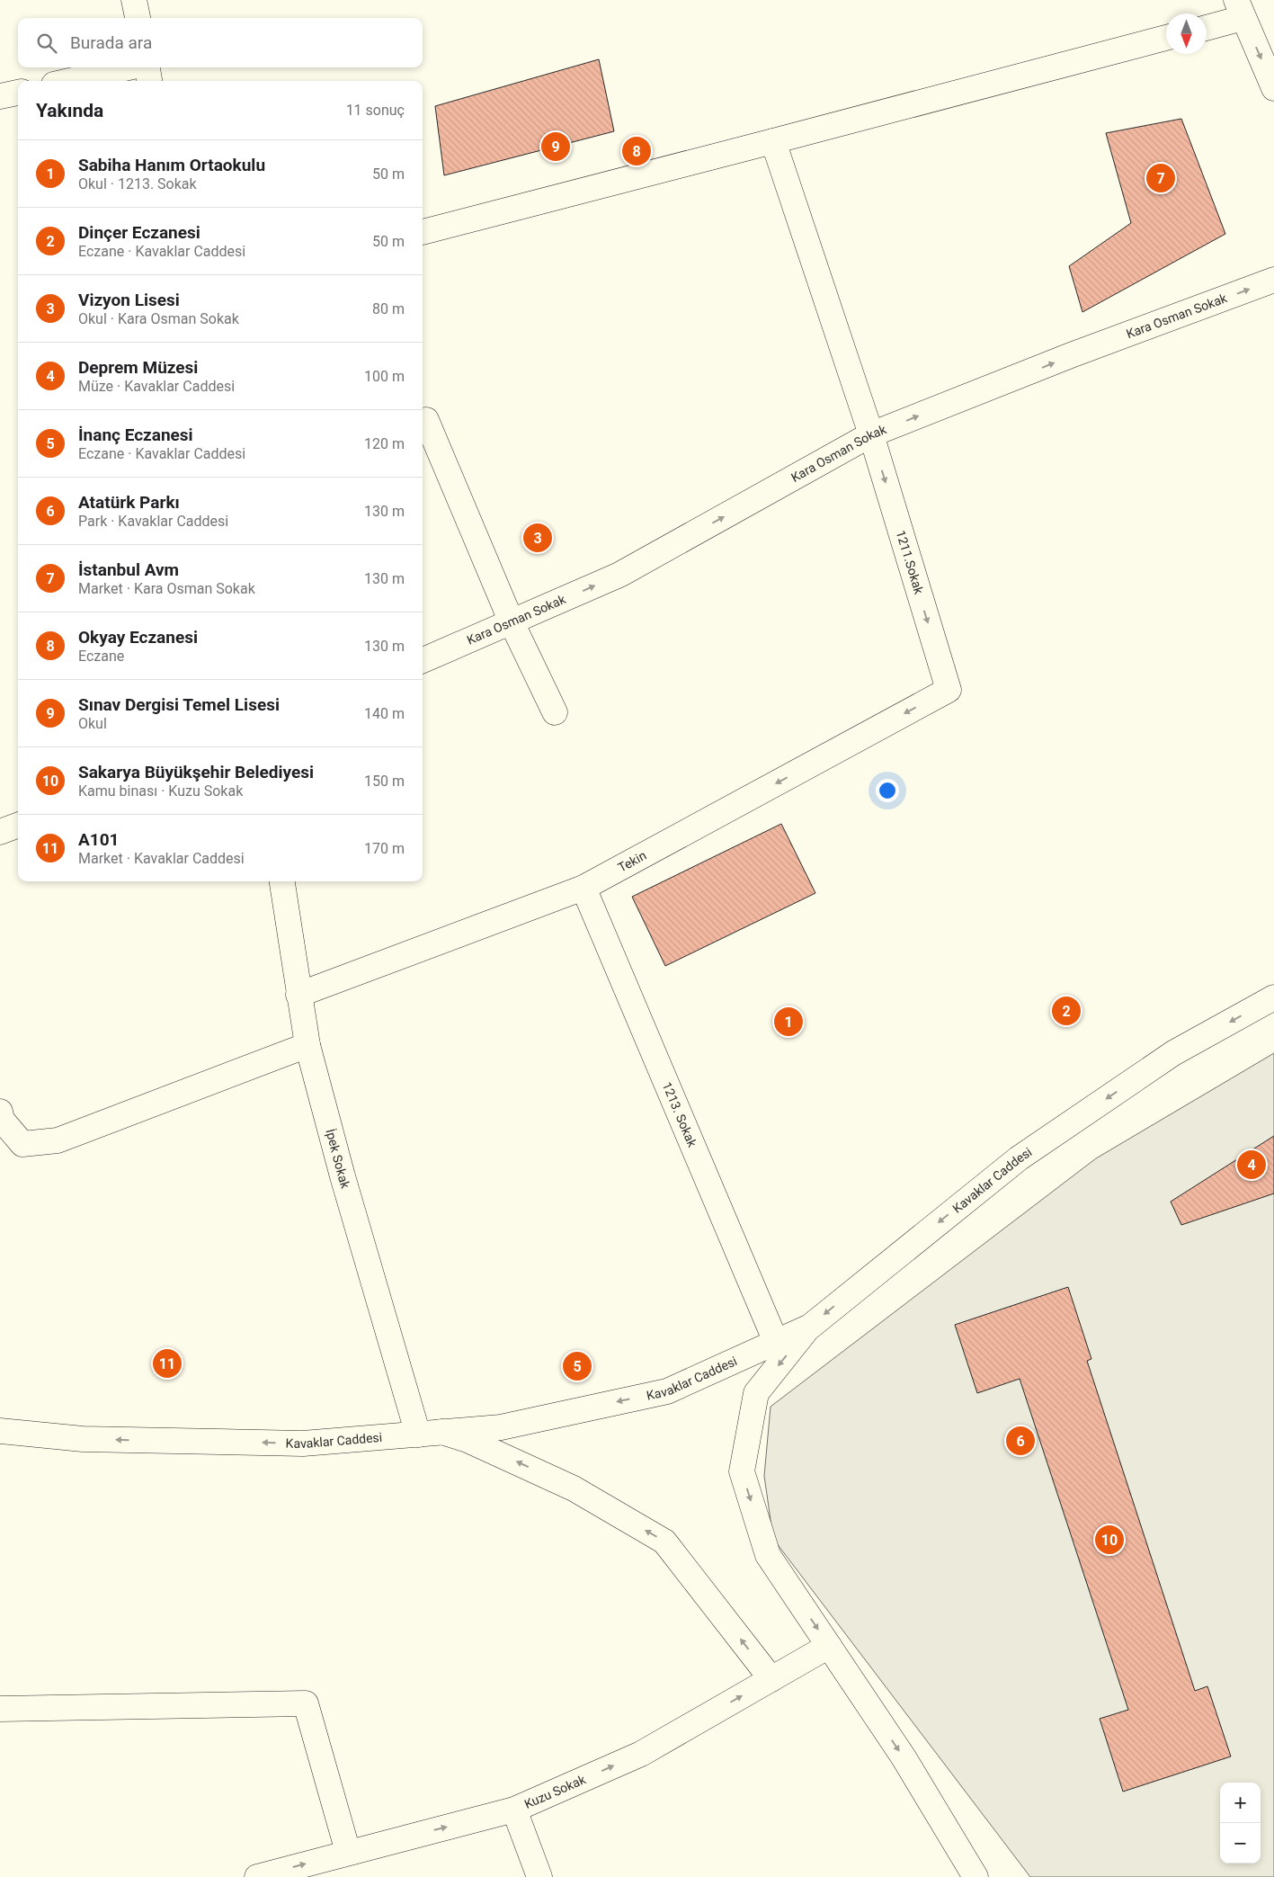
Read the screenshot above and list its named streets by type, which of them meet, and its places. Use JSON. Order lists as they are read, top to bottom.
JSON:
{
  "streets": {
    "street": [
      "Kara Osman Sokak",
      "1211.Sokak",
      "Tekin",
      "1213. Sokak",
      "İpek Sokak",
      "Kavaklar Caddesi",
      "Kuzu Sokak"
    ]
  },
  "crossings": [
    ["Kara Osman Sokak", "1211.Sokak"],
    ["1211.Sokak", "Tekin"],
    ["Tekin", "1213. Sokak"],
    ["Tekin", "İpek Sokak"],
    ["1213. Sokak", "Kavaklar Caddesi"],
    ["İpek Sokak", "Kavaklar Caddesi"]
  ],
  "one_way": [
    "Kara Osman Sokak",
    "1211.Sokak",
    "Tekin",
    "Kavaklar Caddesi",
    "Kuzu Sokak"
  ],
  "north": "bottom",
  "page": {
    "search": "Burada ara",
    "heading": ["Yakında", "11 sonuç"],
    "pins": [
      "9",
      "8",
      "7",
      "3",
      "2",
      "1",
      "4",
      "11",
      "5",
      "6",
      "10"
    ],
    "list": [
      {
        "mark": "1",
        "name": "Sabiha Hanım Ortaokulu",
        "note": "Okul · 1213. Sokak",
        "value": "50 m"
      },
      {
        "mark": "2",
        "name": "Dinçer Eczanesi",
        "note": "Eczane · Kavaklar Caddesi",
        "value": "50 m"
      },
      {
        "mark": "3",
        "name": "Vizyon Lisesi",
        "note": "Okul · Kara Osman Sokak",
        "value": "80 m"
      },
      {
        "mark": "4",
        "name": "Deprem Müzesi",
        "note": "Müze · Kavaklar Caddesi",
        "value": "100 m"
      },
      {
        "mark": "5",
        "name": "İnanç Eczanesi",
        "note": "Eczane · Kavaklar Caddesi",
        "value": "120 m"
      },
      {
        "mark": "6",
        "name": "Atatürk Parkı",
        "note": "Park · Kavaklar Caddesi",
        "value": "130 m"
      },
      {
        "mark": "7",
        "name": "İstanbul Avm",
        "note": "Market · Kara Osman Sokak",
        "value": "130 m"
      },
      {
        "mark": "8",
        "name": "Okyay Eczanesi",
        "note": "Eczane",
        "value": "130 m"
      },
      {
        "mark": "9",
        "name": "Sınav Dergisi Temel Lisesi",
        "note": "Okul",
        "value": "140 m"
      },
      {
        "mark": "10",
        "name": "Sakarya Büyükşehir Belediyesi",
        "note": "Kamu binası · Kuzu Sokak",
        "value": "150 m"
      },
      {
        "mark": "11",
        "name": "A101",
        "note": "Market · Kavaklar Caddesi",
        "value": "170 m"
      }
    ],
    "map_buttons": ["+", "−"]
  }
}
